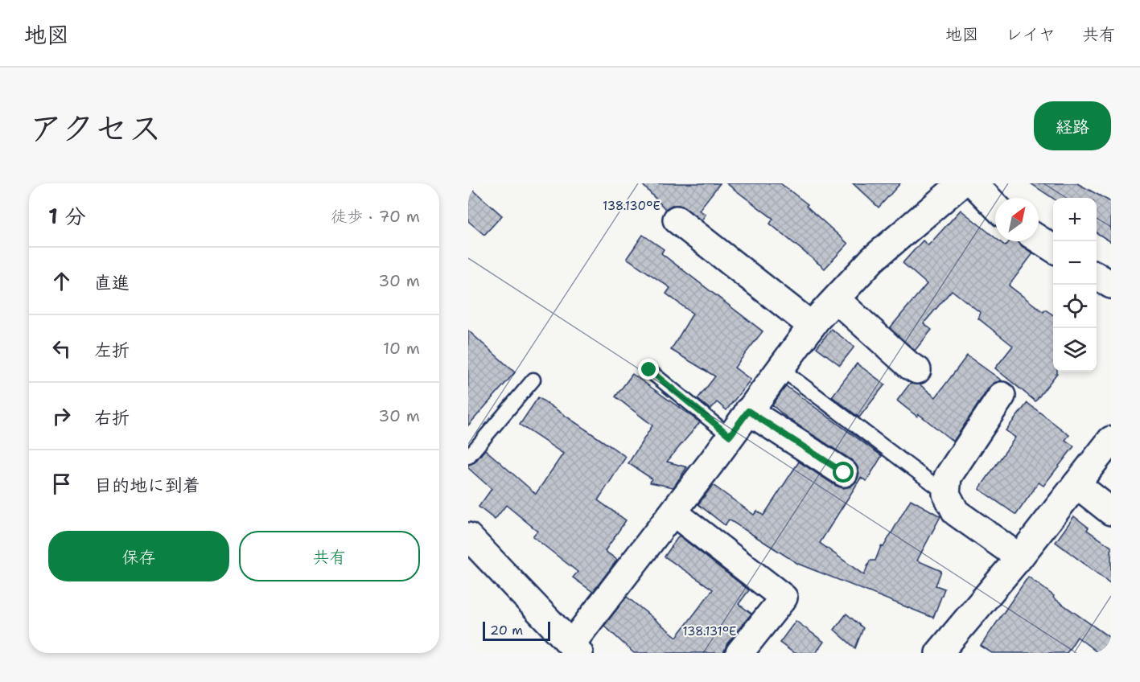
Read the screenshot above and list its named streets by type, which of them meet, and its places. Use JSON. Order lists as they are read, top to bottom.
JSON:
{
  "scale_bar": "20 m",
  "north": "top right",
  "page": {
    "header": "地図",
    "nav": ["地図", "レイヤ", "共有"],
    "title": "アクセス",
    "buttons": [
      "経路",
      ["保存", "共有"]
    ],
    "heading": ["1 分", "徒歩 · 70 m"],
    "map_buttons": ["+", "−"],
    "list": [
      ["直進", "30 m"],
      ["左折", "10 m"],
      ["右折", "30 m"],
      "目的地に到着"
    ],
    "scale": "20 m"
  },
  "coordinates": ["138.130°E", "138.131°E"]
}
